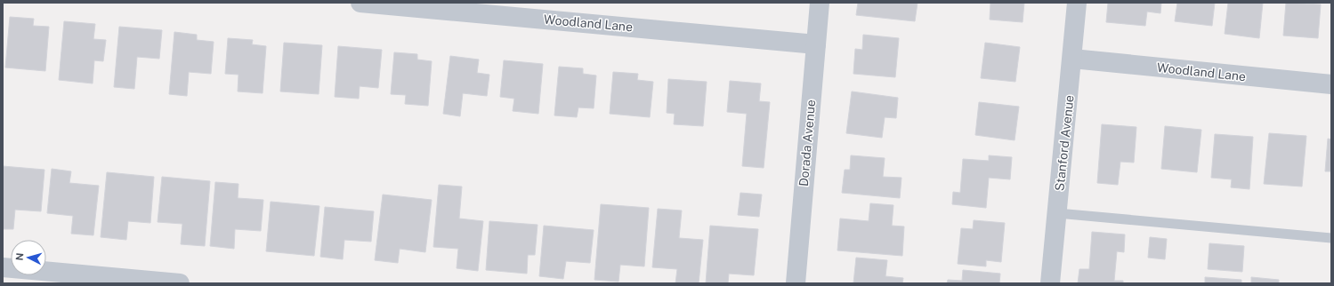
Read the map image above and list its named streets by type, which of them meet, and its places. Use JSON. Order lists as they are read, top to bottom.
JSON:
{
  "streets": {
    "street": ["Woodland Lane", "Dorada Avenue", "Stanford Avenue"]
  },
  "crossings": [
    ["Woodland Lane", "Dorada Avenue"],
    ["Woodland Lane", "Stanford Avenue"]
  ],
  "north": "left"
}
